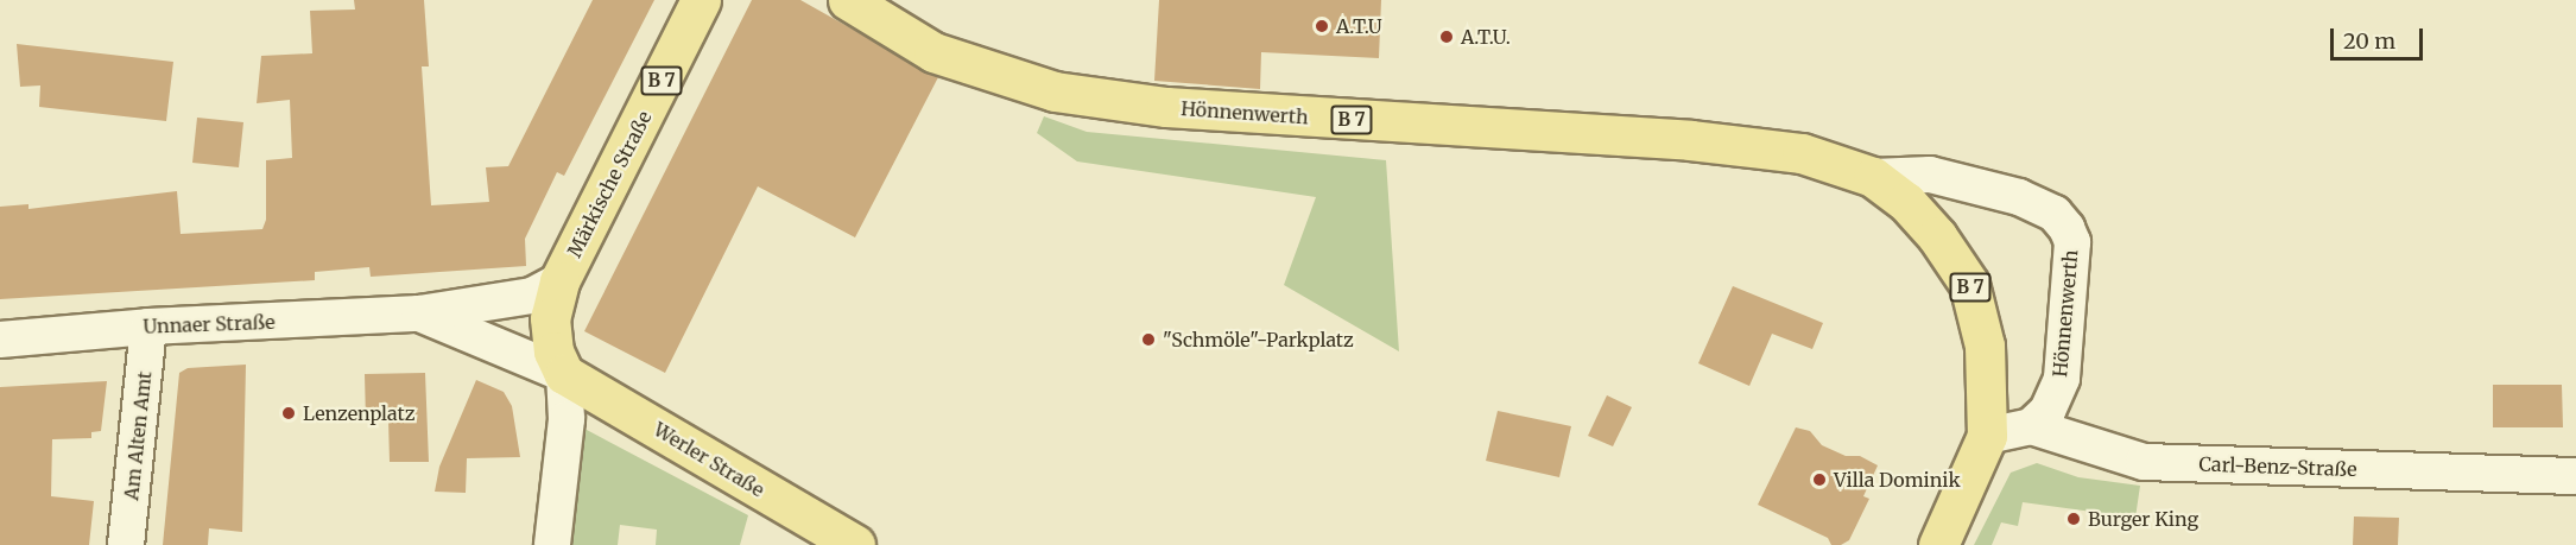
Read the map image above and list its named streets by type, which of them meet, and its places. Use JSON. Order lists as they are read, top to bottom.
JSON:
{
  "streets": {
    "main road": [
      "B 7",
      "Hönnenwerth",
      "Märkische Straße",
      "Werler Straße"
    ],
    "street": ["Unnaer Straße", "Am Alten Amt", "Carl-Benz-Straße"]
  },
  "crossings": [
    ["Hönnenwerth", "Carl-Benz-Straße"],
    ["Märkische Straße", "Unnaer Straße"],
    ["Märkische Straße", "Werler Straße"],
    ["Unnaer Straße", "Am Alten Amt"],
    ["Unnaer Straße", "Werler Straße"]
  ],
  "places": [
    "A.T.U",
    "A.T.U.",
    "\"Schmöle\"-Parkplatz",
    "Lenzenplatz",
    "Villa Dominik",
    "Burger King"
  ],
  "scale_bar": "20 m"
}
